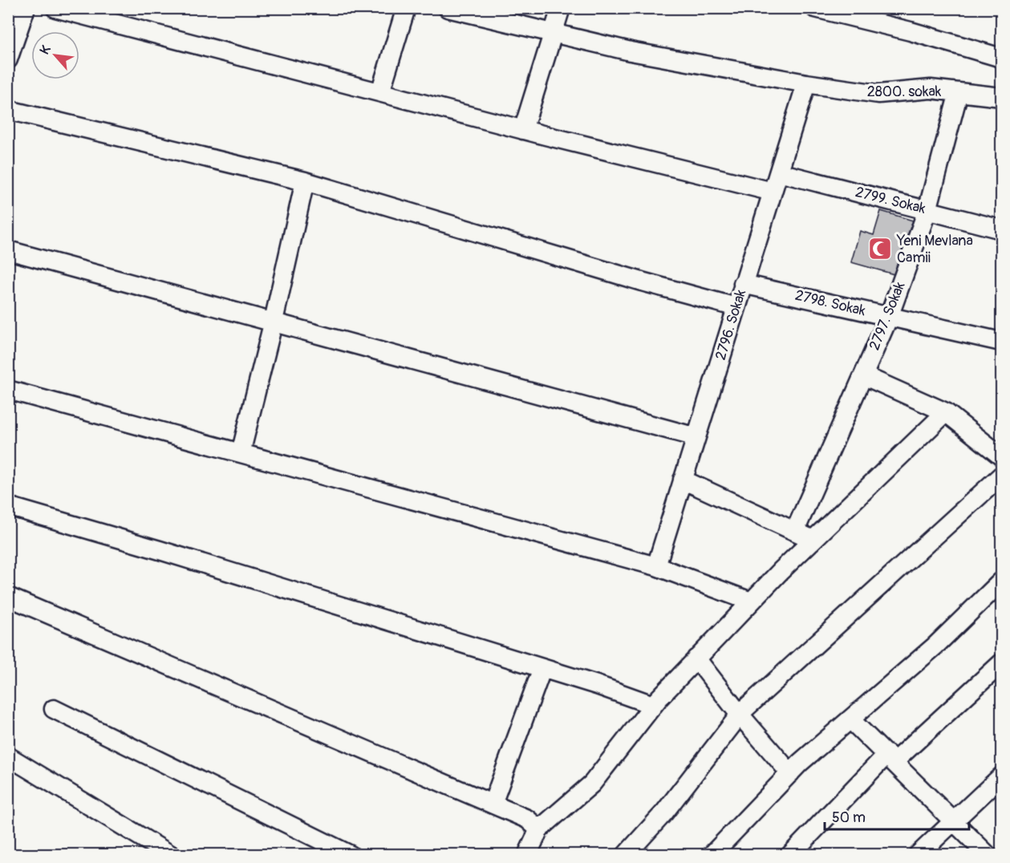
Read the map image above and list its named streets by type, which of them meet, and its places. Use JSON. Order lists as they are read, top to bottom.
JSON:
{
  "streets": {
    "street": [
      "2800. sokak",
      "2799. Sokak",
      "2798. Sokak",
      "2797. Sokak",
      "2796. Sokak"
    ]
  },
  "crossings": [
    ["2800. sokak", "2797. Sokak"],
    ["2800. sokak", "2796. Sokak"],
    ["2799. Sokak", "2797. Sokak"],
    ["2799. Sokak", "2796. Sokak"],
    ["2798. Sokak", "2797. Sokak"],
    ["2798. Sokak", "2796. Sokak"]
  ],
  "places": {
    "mosque": ["Yeni Mevlana Camii"]
  },
  "scale_bar": "50 m",
  "north": "top left"
}
